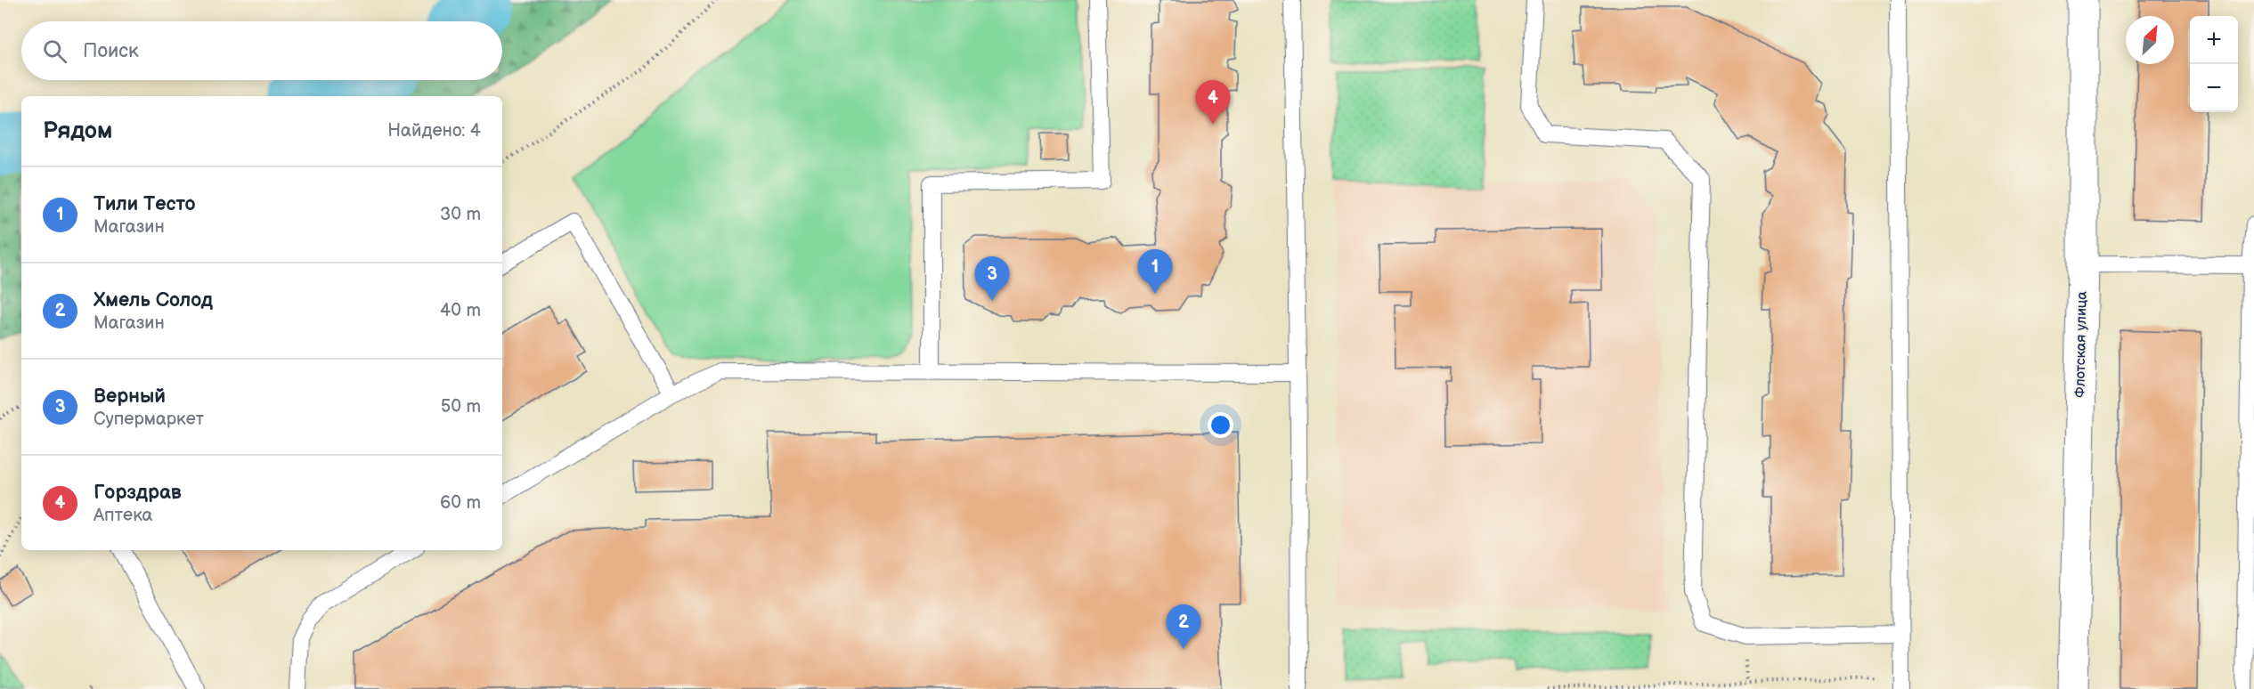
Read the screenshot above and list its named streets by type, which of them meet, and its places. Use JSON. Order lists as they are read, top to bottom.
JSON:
{
  "streets": {
    "street": ["Флотская улица"]
  },
  "north": "top right",
  "page": {
    "map_buttons": ["+", "−"],
    "search": "Поиск",
    "pins": [
      "4",
      "1",
      "3",
      "2"
    ],
    "heading": ["Рядом", "Найдено: 4"],
    "list": [
      {
        "mark": "1",
        "name": "Тили Тесто",
        "note": "Магазин",
        "value": "30 m"
      },
      {
        "mark": "2",
        "name": "Хмель Солод",
        "note": "Магазин",
        "value": "40 m"
      },
      {
        "mark": "3",
        "name": "Верный",
        "note": "Супермаркет",
        "value": "50 m"
      },
      {
        "mark": "4",
        "name": "Горздрав",
        "note": "Аптека",
        "value": "60 m"
      }
    ]
  }
}
